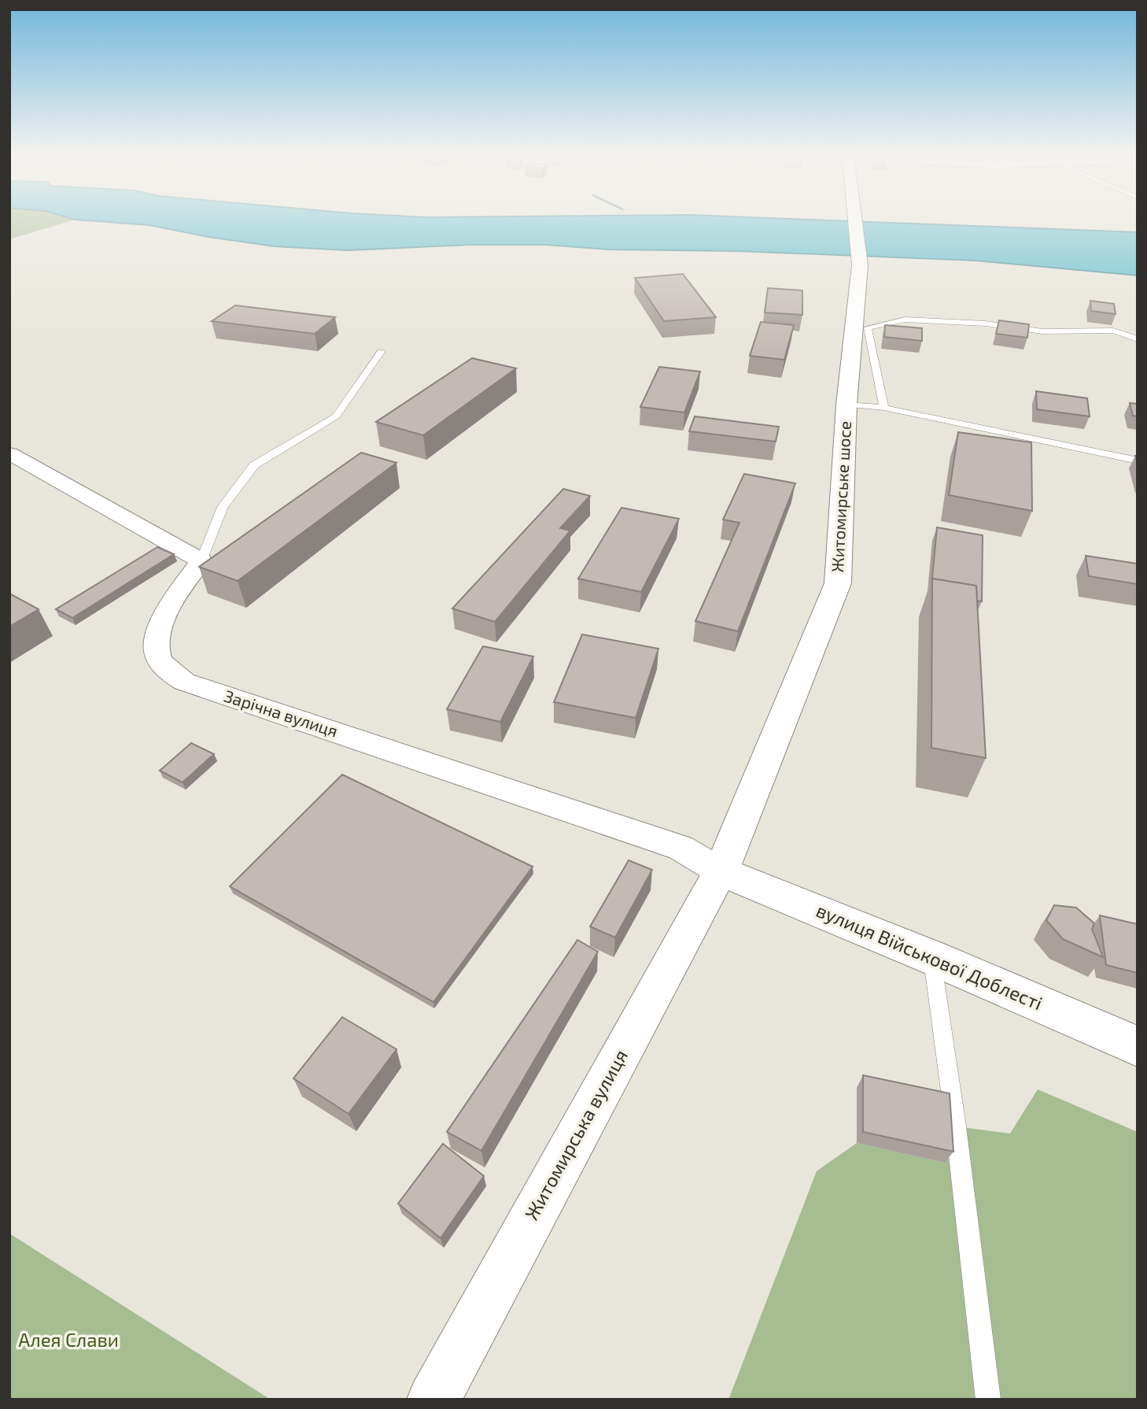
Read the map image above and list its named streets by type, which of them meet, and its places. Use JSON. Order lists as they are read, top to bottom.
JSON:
{
  "streets": {
    "main road": ["Житомирське шосе", "вулиця Військової Доблесті", "Житомирська вулиця"],
    "street": ["Зарічна вулиця"]
  },
  "crossings": [
    ["Житомирське шосе", "Зарічна вулиця"],
    ["Житомирське шосе", "вулиця Військової Доблесті"],
    ["Житомирське шосе", "Житомирська вулиця"],
    ["Зарічна вулиця", "вулиця Військової Доблесті"],
    ["Зарічна вулиця", "Житомирська вулиця"],
    ["вулиця Військової Доблесті", "Житомирська вулиця"]
  ],
  "parks": ["Алея Слави"]
}
